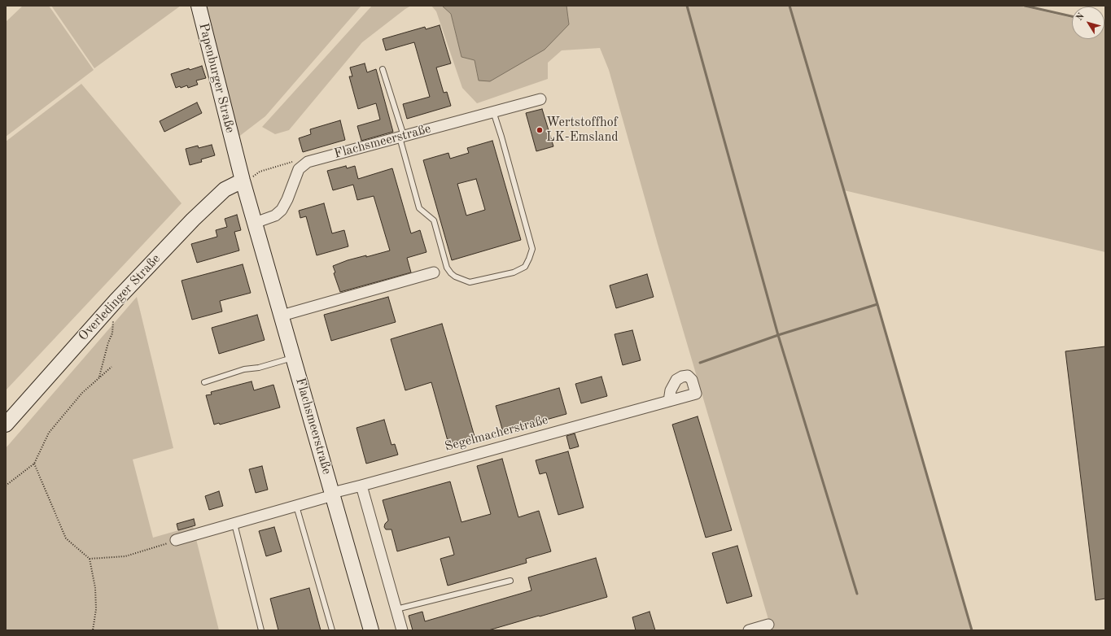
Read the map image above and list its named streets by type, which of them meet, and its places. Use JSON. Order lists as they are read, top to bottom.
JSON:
{
  "streets": {
    "street": [
      "Papenburger Straße",
      "Flachsmeerstraße",
      "Overledinger Straße",
      "Segelmacherstraße"
    ]
  },
  "crossings": [
    ["Papenburger Straße", "Flachsmeerstraße"],
    ["Flachsmeerstraße", "Overledinger Straße"],
    ["Flachsmeerstraße", "Segelmacherstraße"]
  ],
  "places": ["Wertstoffhof LK-Emsland"],
  "north": "top left"
}
